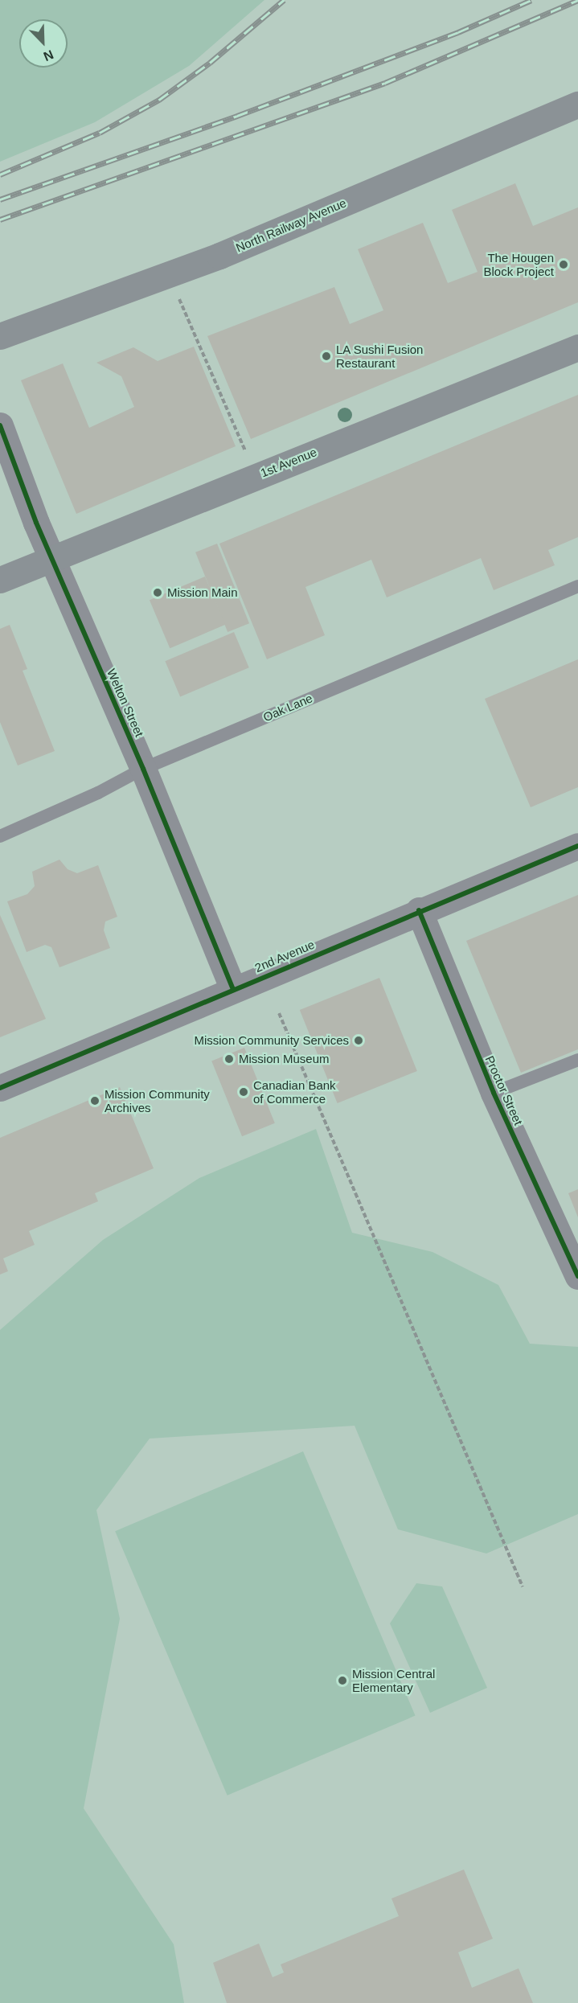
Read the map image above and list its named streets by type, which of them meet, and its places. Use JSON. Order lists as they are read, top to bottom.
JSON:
{
  "streets": {
    "main road": ["North Railway Avenue", "1st Avenue"],
    "street": ["Welton Street", "2nd Avenue", "Proctor Street"],
    "lane": ["Oak Lane"]
  },
  "crossings": [
    ["1st Avenue", "Welton Street"],
    ["Welton Street", "Oak Lane"],
    ["Welton Street", "2nd Avenue"],
    ["2nd Avenue", "Proctor Street"]
  ],
  "places": [
    "The Hougen Block Project",
    "LA Sushi Fusion Restaurant",
    "Mission Main",
    "Mission Community Services",
    "Mission Museum",
    "Canadian Bank of Commerce",
    "Mission Community Archives",
    "Mission Central Elementary"
  ],
  "north": "bottom right"
}
